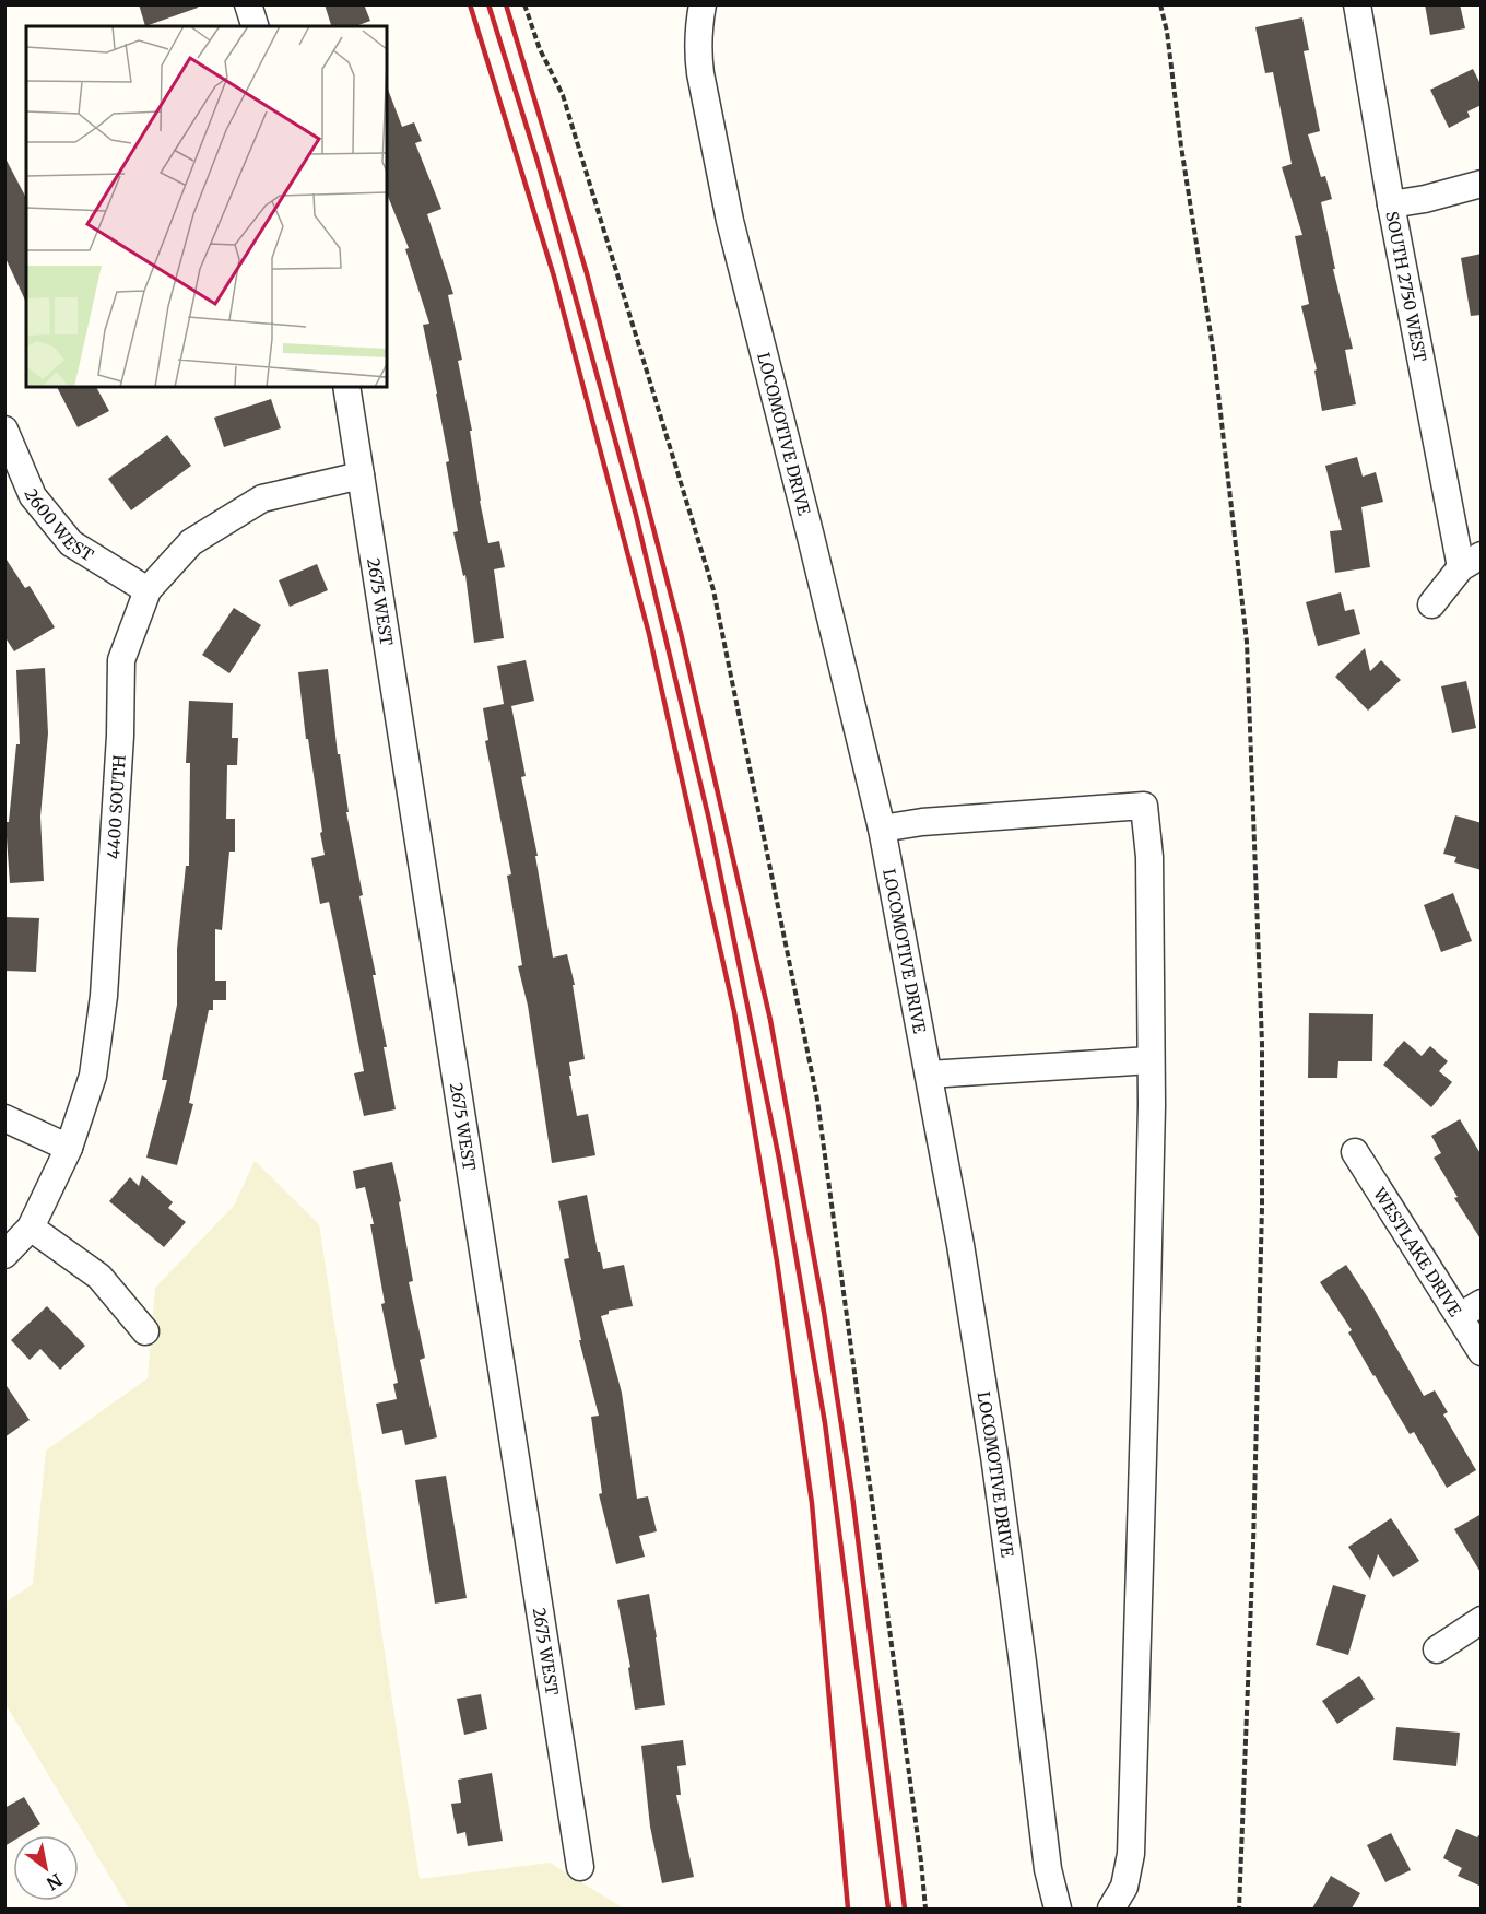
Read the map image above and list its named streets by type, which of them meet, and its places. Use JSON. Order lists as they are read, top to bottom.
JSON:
{
  "streets": {
    "street": [
      "SOUTH 2750 WEST",
      "LOCOMOTIVE DRIVE",
      "2600 WEST",
      "2675 WEST",
      "4400 SOUTH",
      "WESTLAKE DRIVE"
    ]
  },
  "crossings": [
    ["2600 WEST", "4400 SOUTH"],
    ["2675 WEST", "4400 SOUTH"]
  ],
  "north": "bottom right"
}
